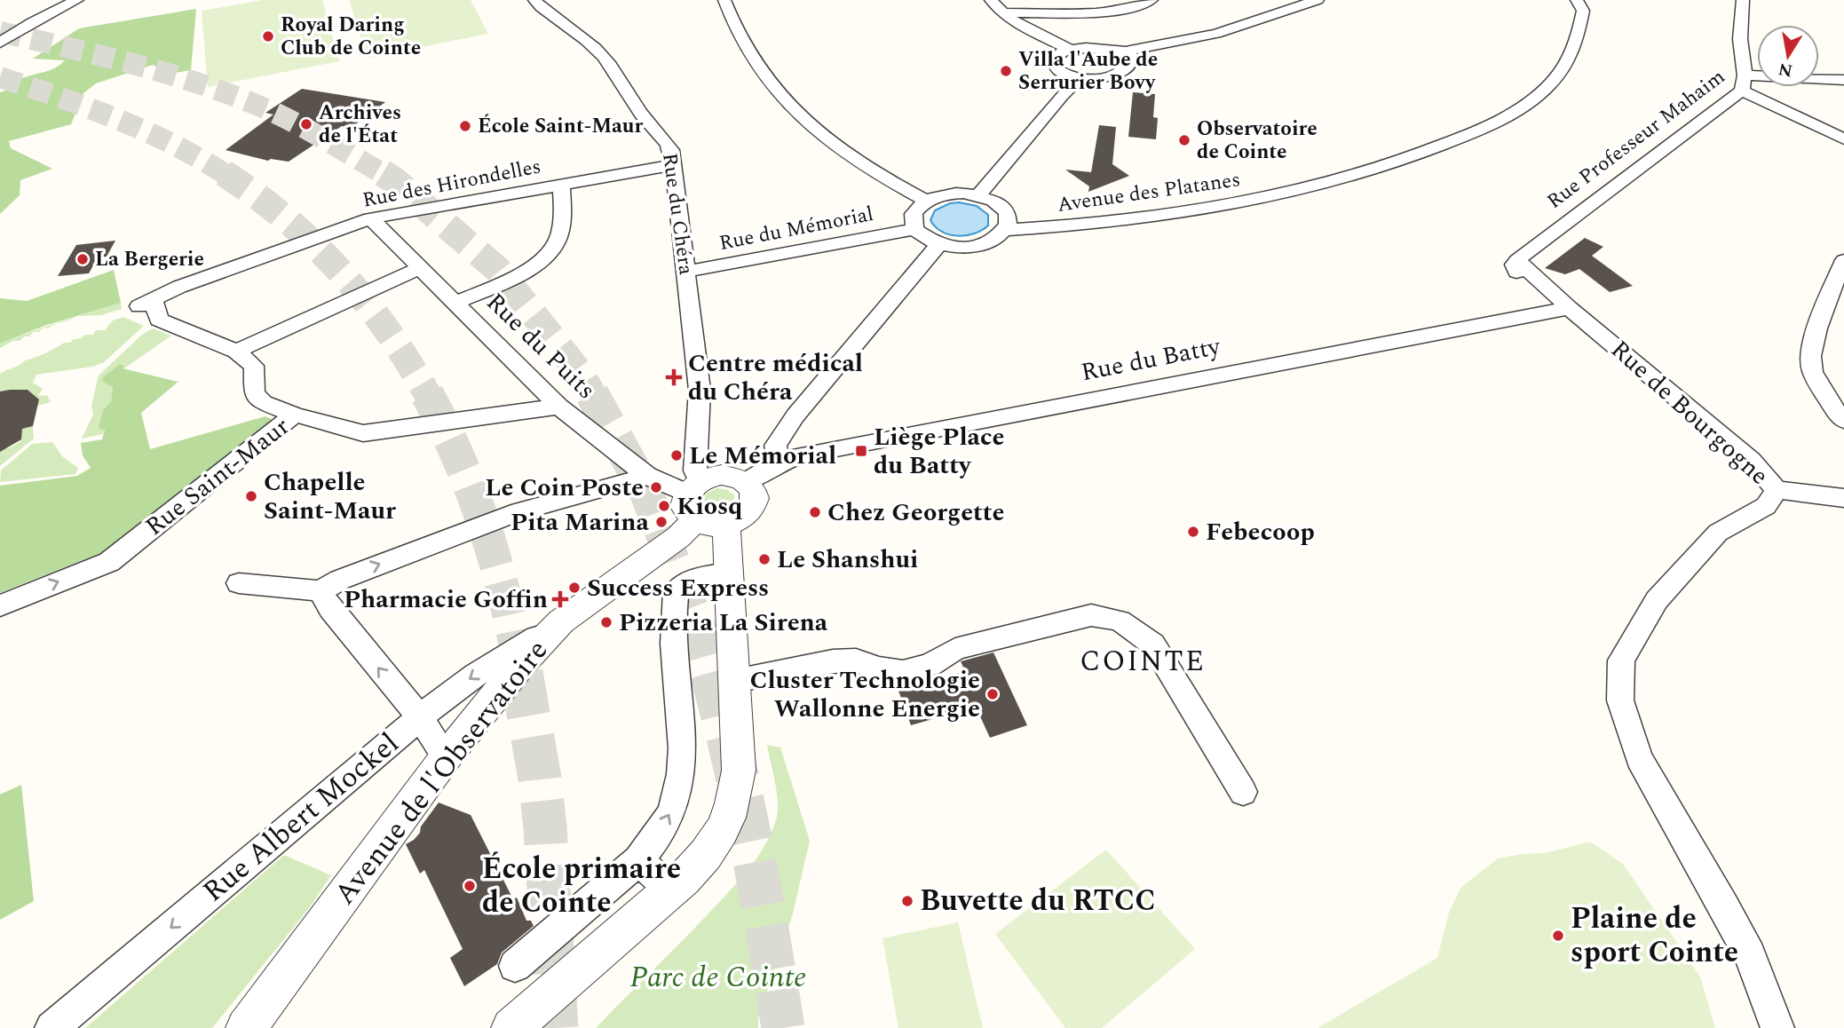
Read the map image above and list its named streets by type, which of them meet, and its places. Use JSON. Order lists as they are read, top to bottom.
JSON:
{
  "streets": {
    "street": [
      "Rue Professeur Mahaim",
      "Rue des Hirondelles",
      "Avenue des Platanes",
      "Rue du Chéra",
      "Rue du Mémorial",
      "Rue du Puits",
      "Rue du Batty",
      "Rue de Bourgogne",
      "Rue Saint-Maur",
      "Avenue de l'Observatoire",
      "Rue Albert Mockel"
    ]
  },
  "crossings": [
    ["Rue Professeur Mahaim", "Rue du Batty"],
    ["Rue Professeur Mahaim", "Rue de Bourgogne"],
    ["Rue des Hirondelles", "Rue du Chéra"],
    ["Rue des Hirondelles", "Rue du Puits"],
    ["Avenue des Platanes", "Rue du Mémorial"],
    ["Rue du Chéra", "Rue du Mémorial"],
    ["Rue du Chéra", "Rue du Puits"],
    ["Rue du Chéra", "Rue du Batty"],
    ["Rue du Chéra", "Avenue de l'Observatoire"],
    ["Rue du Puits", "Rue du Batty"],
    ["Rue du Puits", "Rue Saint-Maur"],
    ["Rue du Puits", "Avenue de l'Observatoire"],
    ["Rue du Batty", "Rue de Bourgogne"],
    ["Rue du Batty", "Avenue de l'Observatoire"],
    ["Avenue de l'Observatoire", "Rue Albert Mockel"]
  ],
  "one_way": ["Rue Saint-Maur", "Rue Albert Mockel"],
  "districts": ["COINTE"],
  "parks": ["Parc de Cointe"],
  "places": {
    "other": [
      "Royal Daring Club de Cointe",
      "Villa l'Aube de Serrurier Bovy",
      "Archives de l'État",
      "École Saint-Maur",
      "Observatoire de Cointe",
      "La Bergerie",
      "Le Mémorial",
      "Le Coin Poste",
      "Chapelle Saint-Maur",
      "Kiosq",
      "Chez Georgette",
      "Pita Marina",
      "Febecoop",
      "Le Shanshui",
      "Success Express",
      "Pizzeria La Sirena",
      "Cluster Technologie Wallonne Energie",
      "École primaire de Cointe",
      "Buvette du RTCC",
      "Plaine de sport Cointe"
    ],
    "health": ["Centre médical du Chéra", "Pharmacie Goffin"],
    "transit": ["Liège Place du Batty"]
  },
  "north": "bottom"
}
